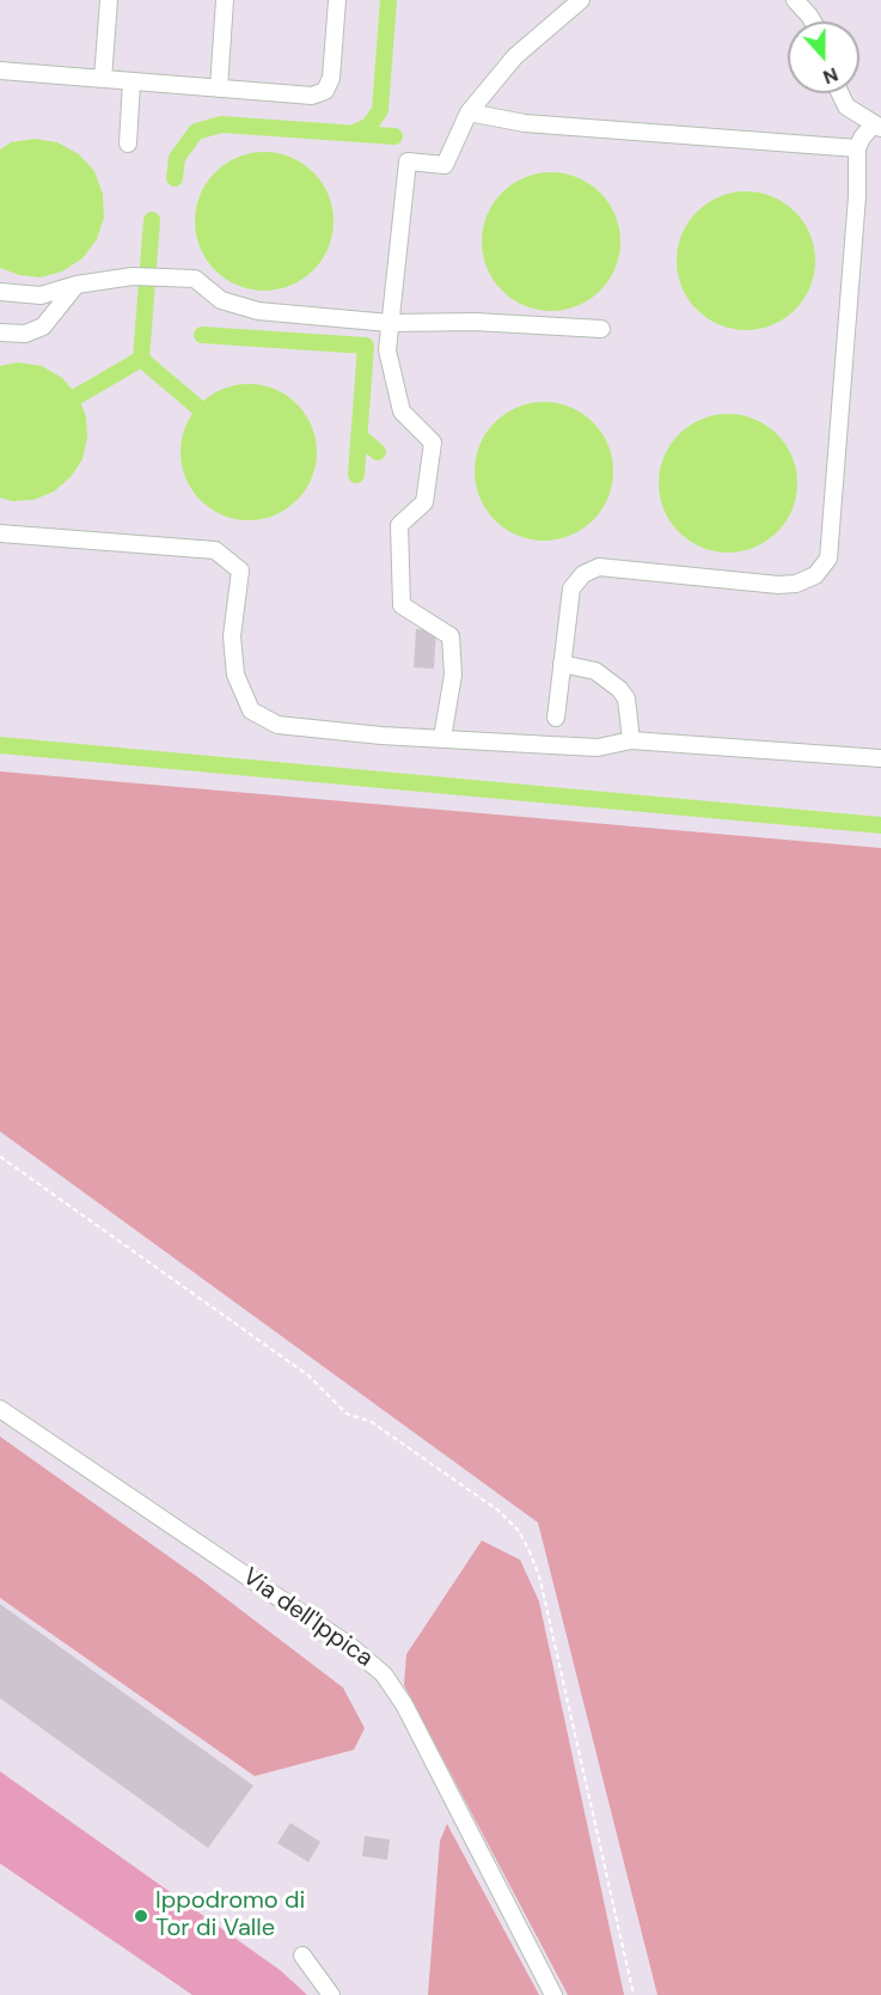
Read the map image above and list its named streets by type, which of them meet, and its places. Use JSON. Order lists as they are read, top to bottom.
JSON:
{
  "streets": {
    "street": ["Via dell'Ippica"]
  },
  "places": ["Ippodromo di Tor di Valle"],
  "north": "bottom"
}
